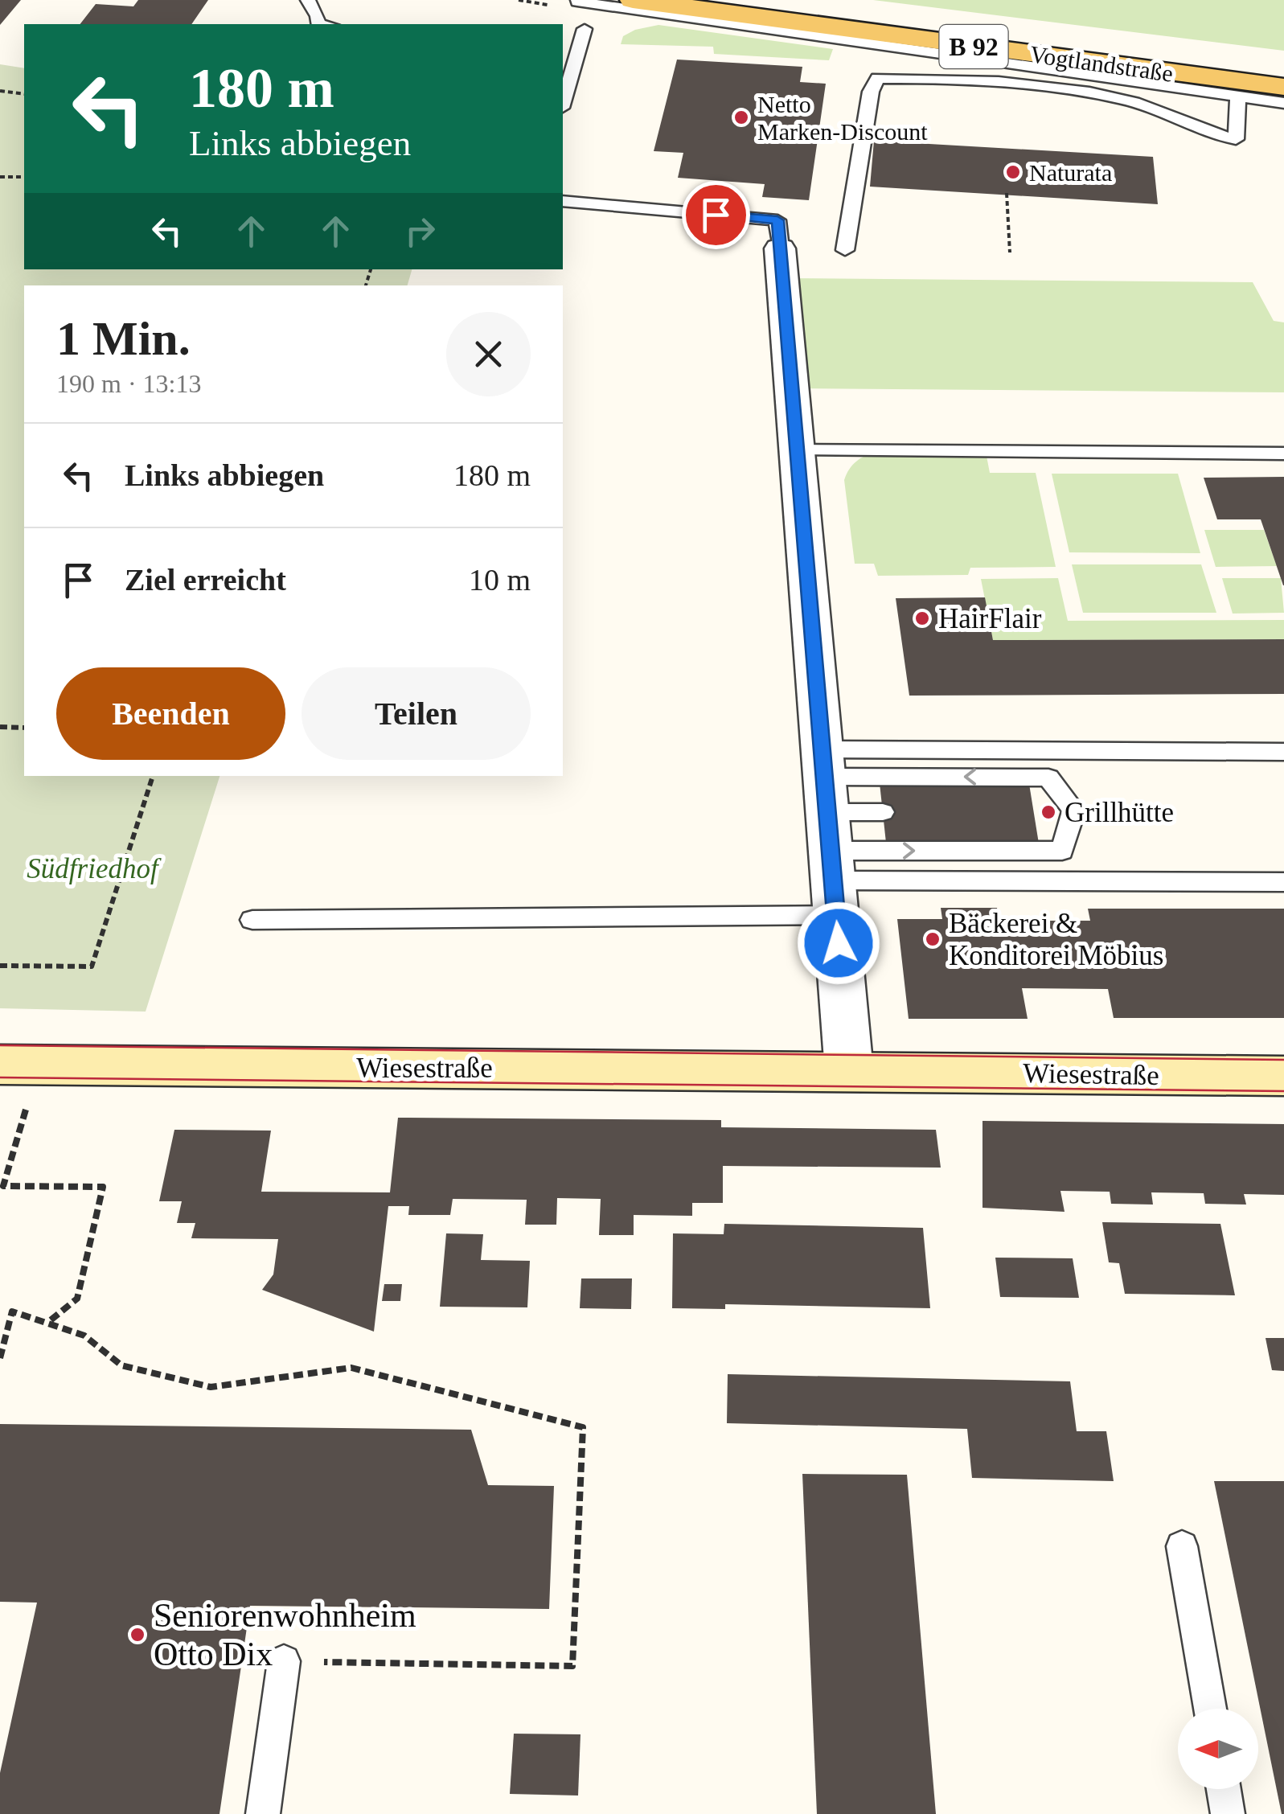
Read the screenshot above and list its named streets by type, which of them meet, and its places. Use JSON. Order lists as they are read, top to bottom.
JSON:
{
  "streets": {
    "main road": ["B 92", "Vogtlandstraße"],
    "street": ["Wiesestraße"]
  },
  "parks": ["Südfriedhof"],
  "places": [
    "Netto Marken-Discount",
    "Naturata",
    "HairFlair",
    "Grillhütte",
    "Bäckerei & Konditorei Möbius",
    "Seniorenwohnheim Otto Dix"
  ],
  "north": "left",
  "page": {
    "turn": ["180 m", "Links abbiegen"],
    "heading": ["1 Min.", "190 m · 13:13"],
    "list": [
      {
        "name": "Links abbiegen",
        "value": "180 m"
      },
      {
        "name": "Ziel erreicht",
        "value": "10 m"
      }
    ],
    "buttons": ["Beenden", "Teilen"]
  }
}
